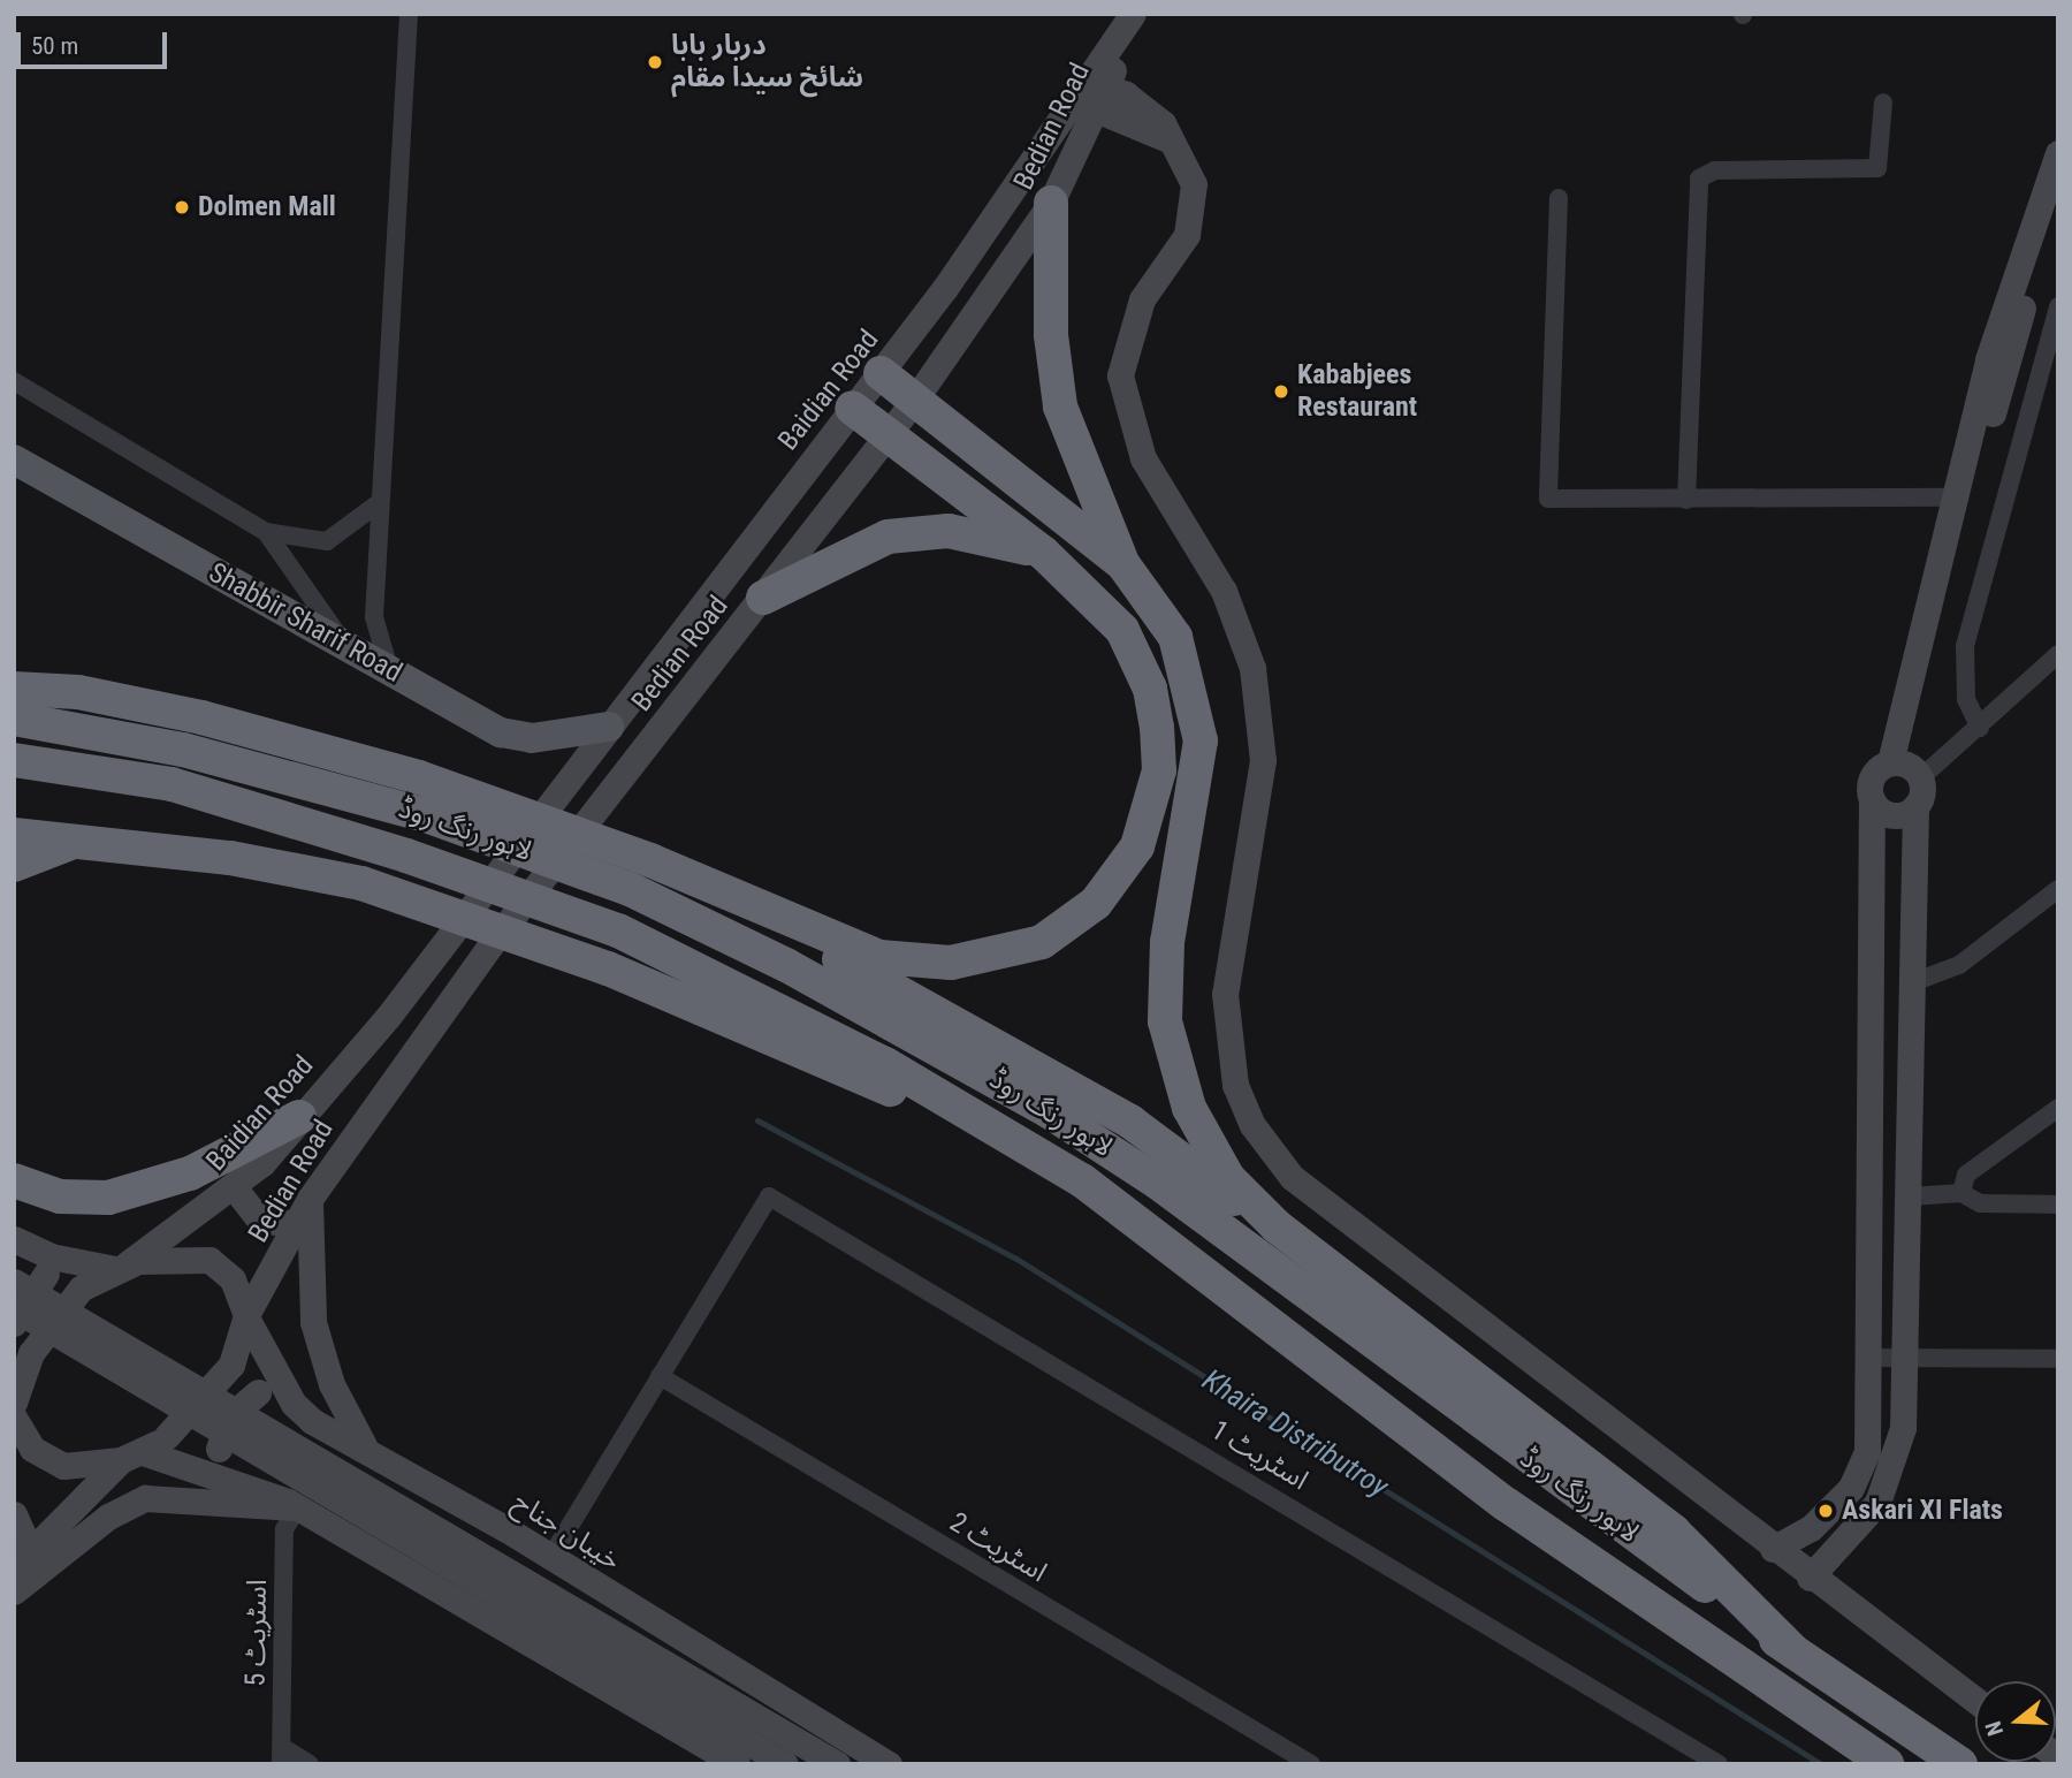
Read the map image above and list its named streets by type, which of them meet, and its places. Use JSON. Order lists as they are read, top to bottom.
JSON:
{
  "streets": {
    "highway": ["لاہور رنگ روڈ"],
    "main road": [
      "Bedian Road",
      "Baidian Road",
      "Shabbir Sharif Road",
      "خیبان جناح"
    ],
    "street": ["اسٹریٹ 1", "اسٹریٹ 2", "اسٹریٹ 5"]
  },
  "crossings": [
    ["Bedian Road", "Baidian Road"],
    ["Baidian Road", "Shabbir Sharif Road"],
    ["اسٹریٹ 1", "اسٹریٹ 2"],
    ["خیبان جناح", "اسٹریٹ 5"]
  ],
  "water": ["Khaira Distributroy"],
  "places": [
    "دربار بابا شائخ سیدا مقام",
    "Dolmen Mall",
    "Kababjees Restaurant",
    "Askari XI Flats"
  ],
  "scale_bar": "50 m",
  "north": "left"
}
